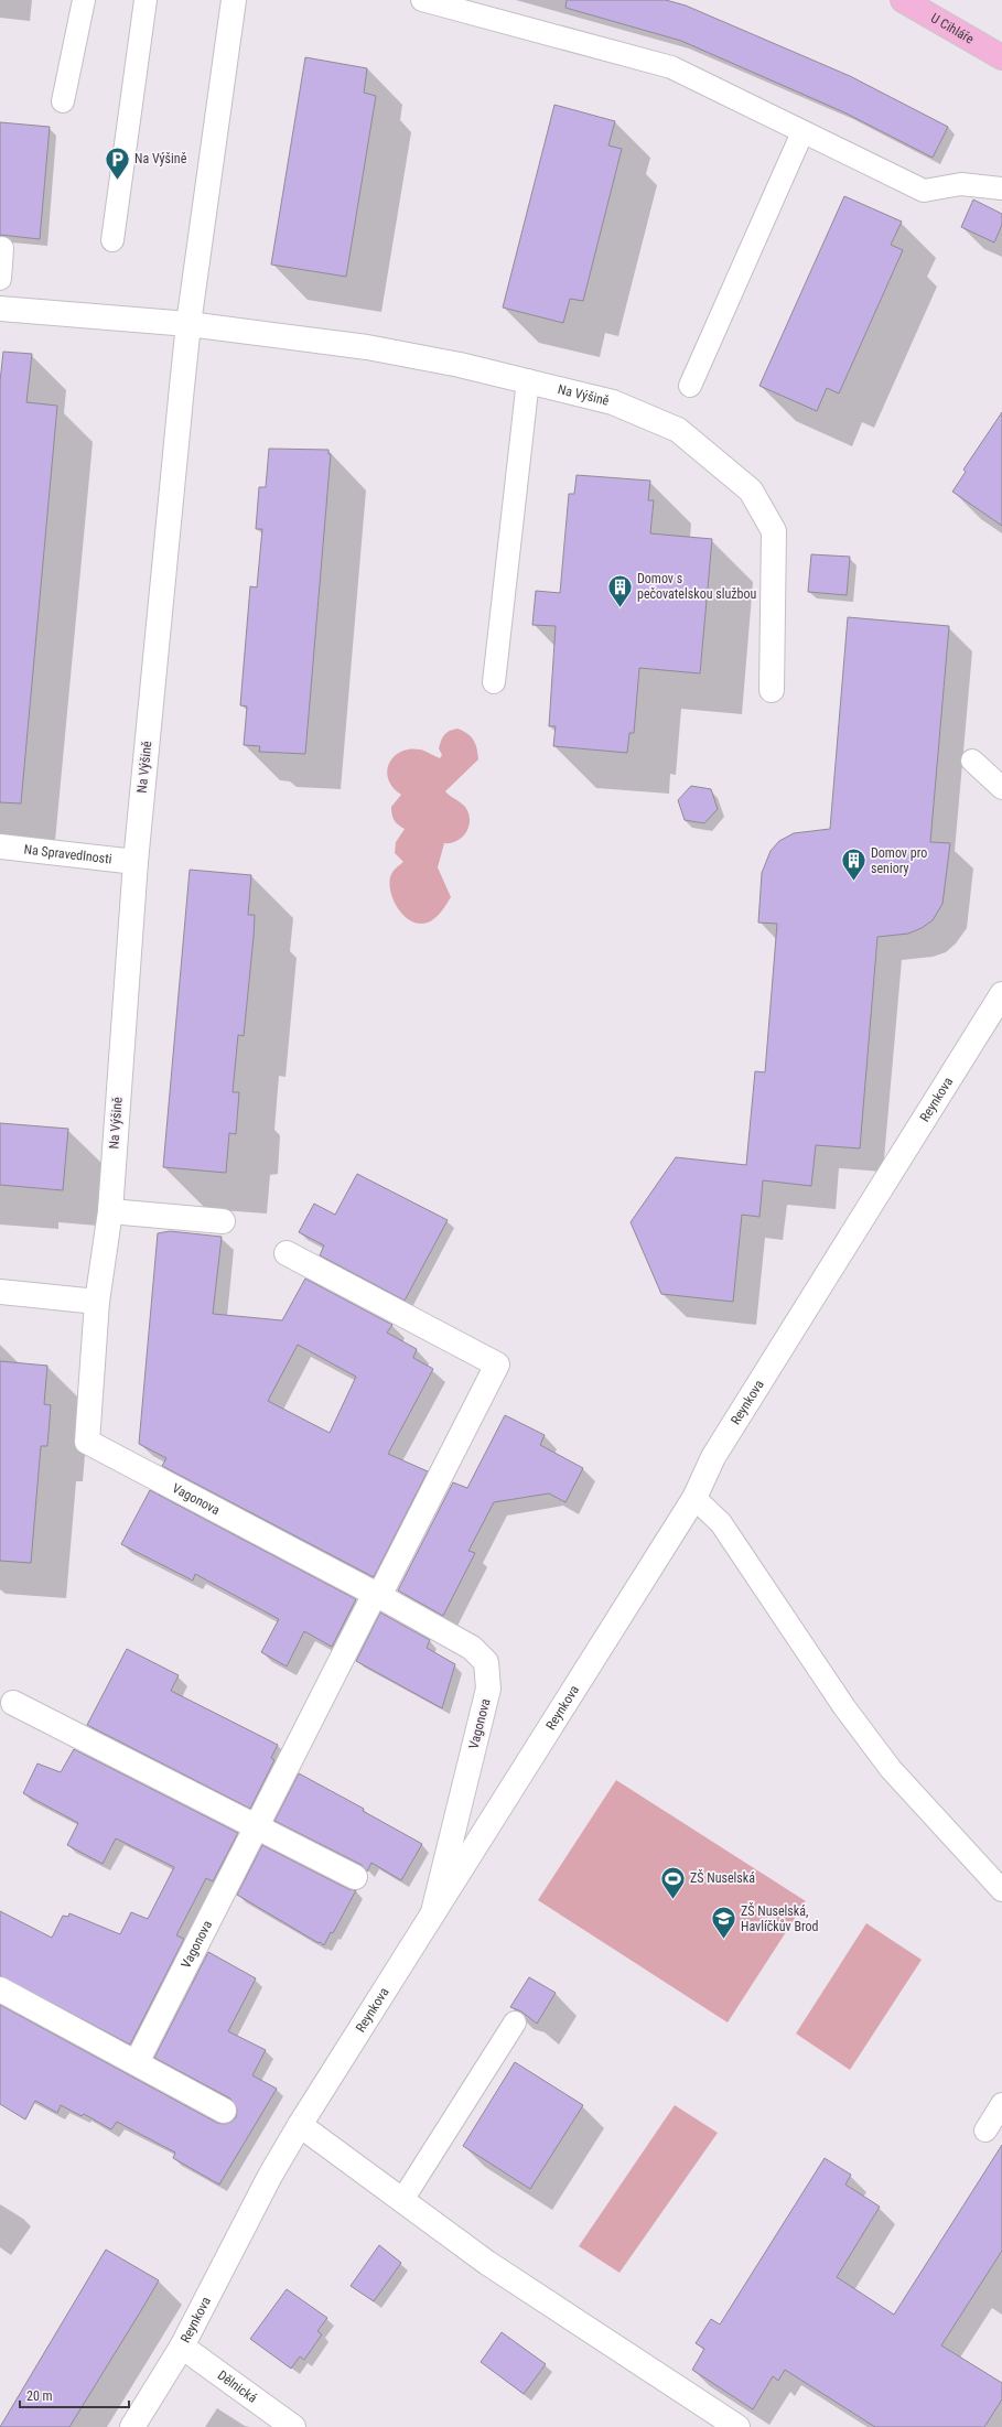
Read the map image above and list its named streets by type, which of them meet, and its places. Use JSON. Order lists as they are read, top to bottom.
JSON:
{
  "streets": {
    "main road": ["U Cihláře"],
    "street": [
      "Na Výšině",
      "Na Spravedlnosti",
      "Reynkova",
      "Vagonova",
      "Dělnická"
    ]
  },
  "crossings": [
    ["Na Výšině", "Na Spravedlnosti"],
    ["Na Výšině", "Vagonova"],
    ["Reynkova", "Vagonova"],
    ["Reynkova", "Dělnická"]
  ],
  "places": {
    "parking": ["Na Výšině"],
    "building": ["Domov s pečovatelskou službou", "Domov pro seniory"],
    "sports": ["ZŠ Nuselská"],
    "school or university": ["ZŠ Nuselská, Havlíčkův Brod"]
  },
  "scale_bar": "20 m"
}
